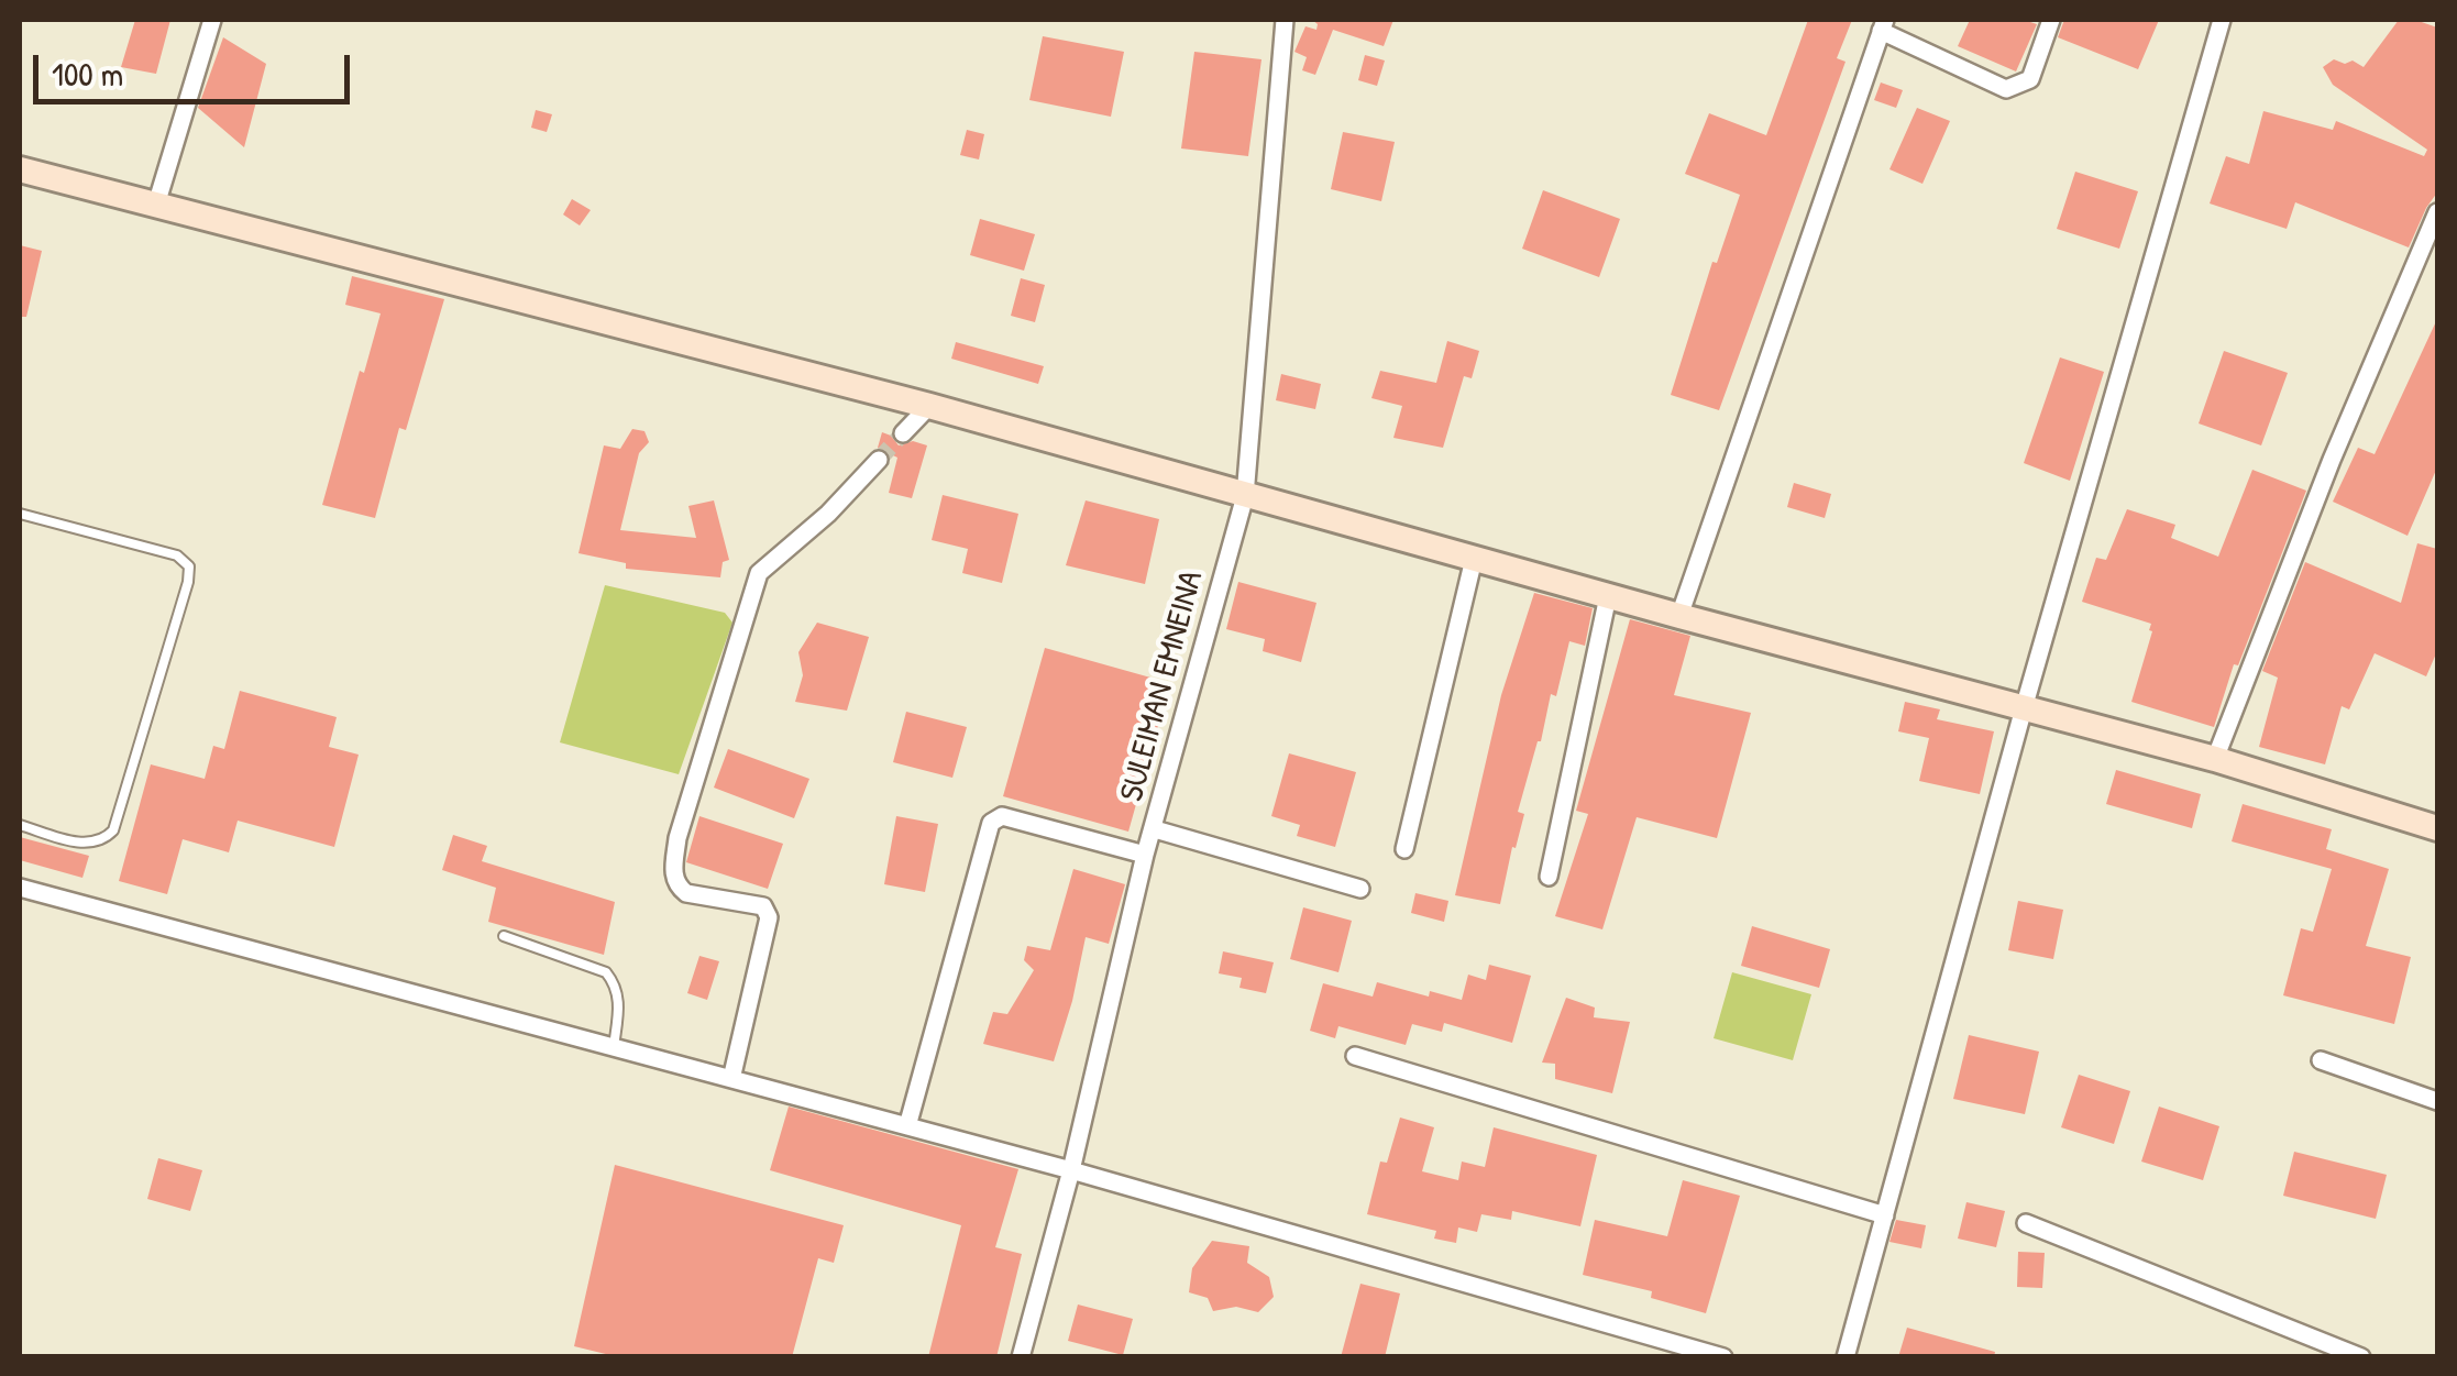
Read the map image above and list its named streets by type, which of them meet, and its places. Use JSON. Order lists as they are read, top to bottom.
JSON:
{
  "streets": {
    "street": ["SULEIMAN EMNEINA"]
  },
  "scale_bar": "100 m"
}
